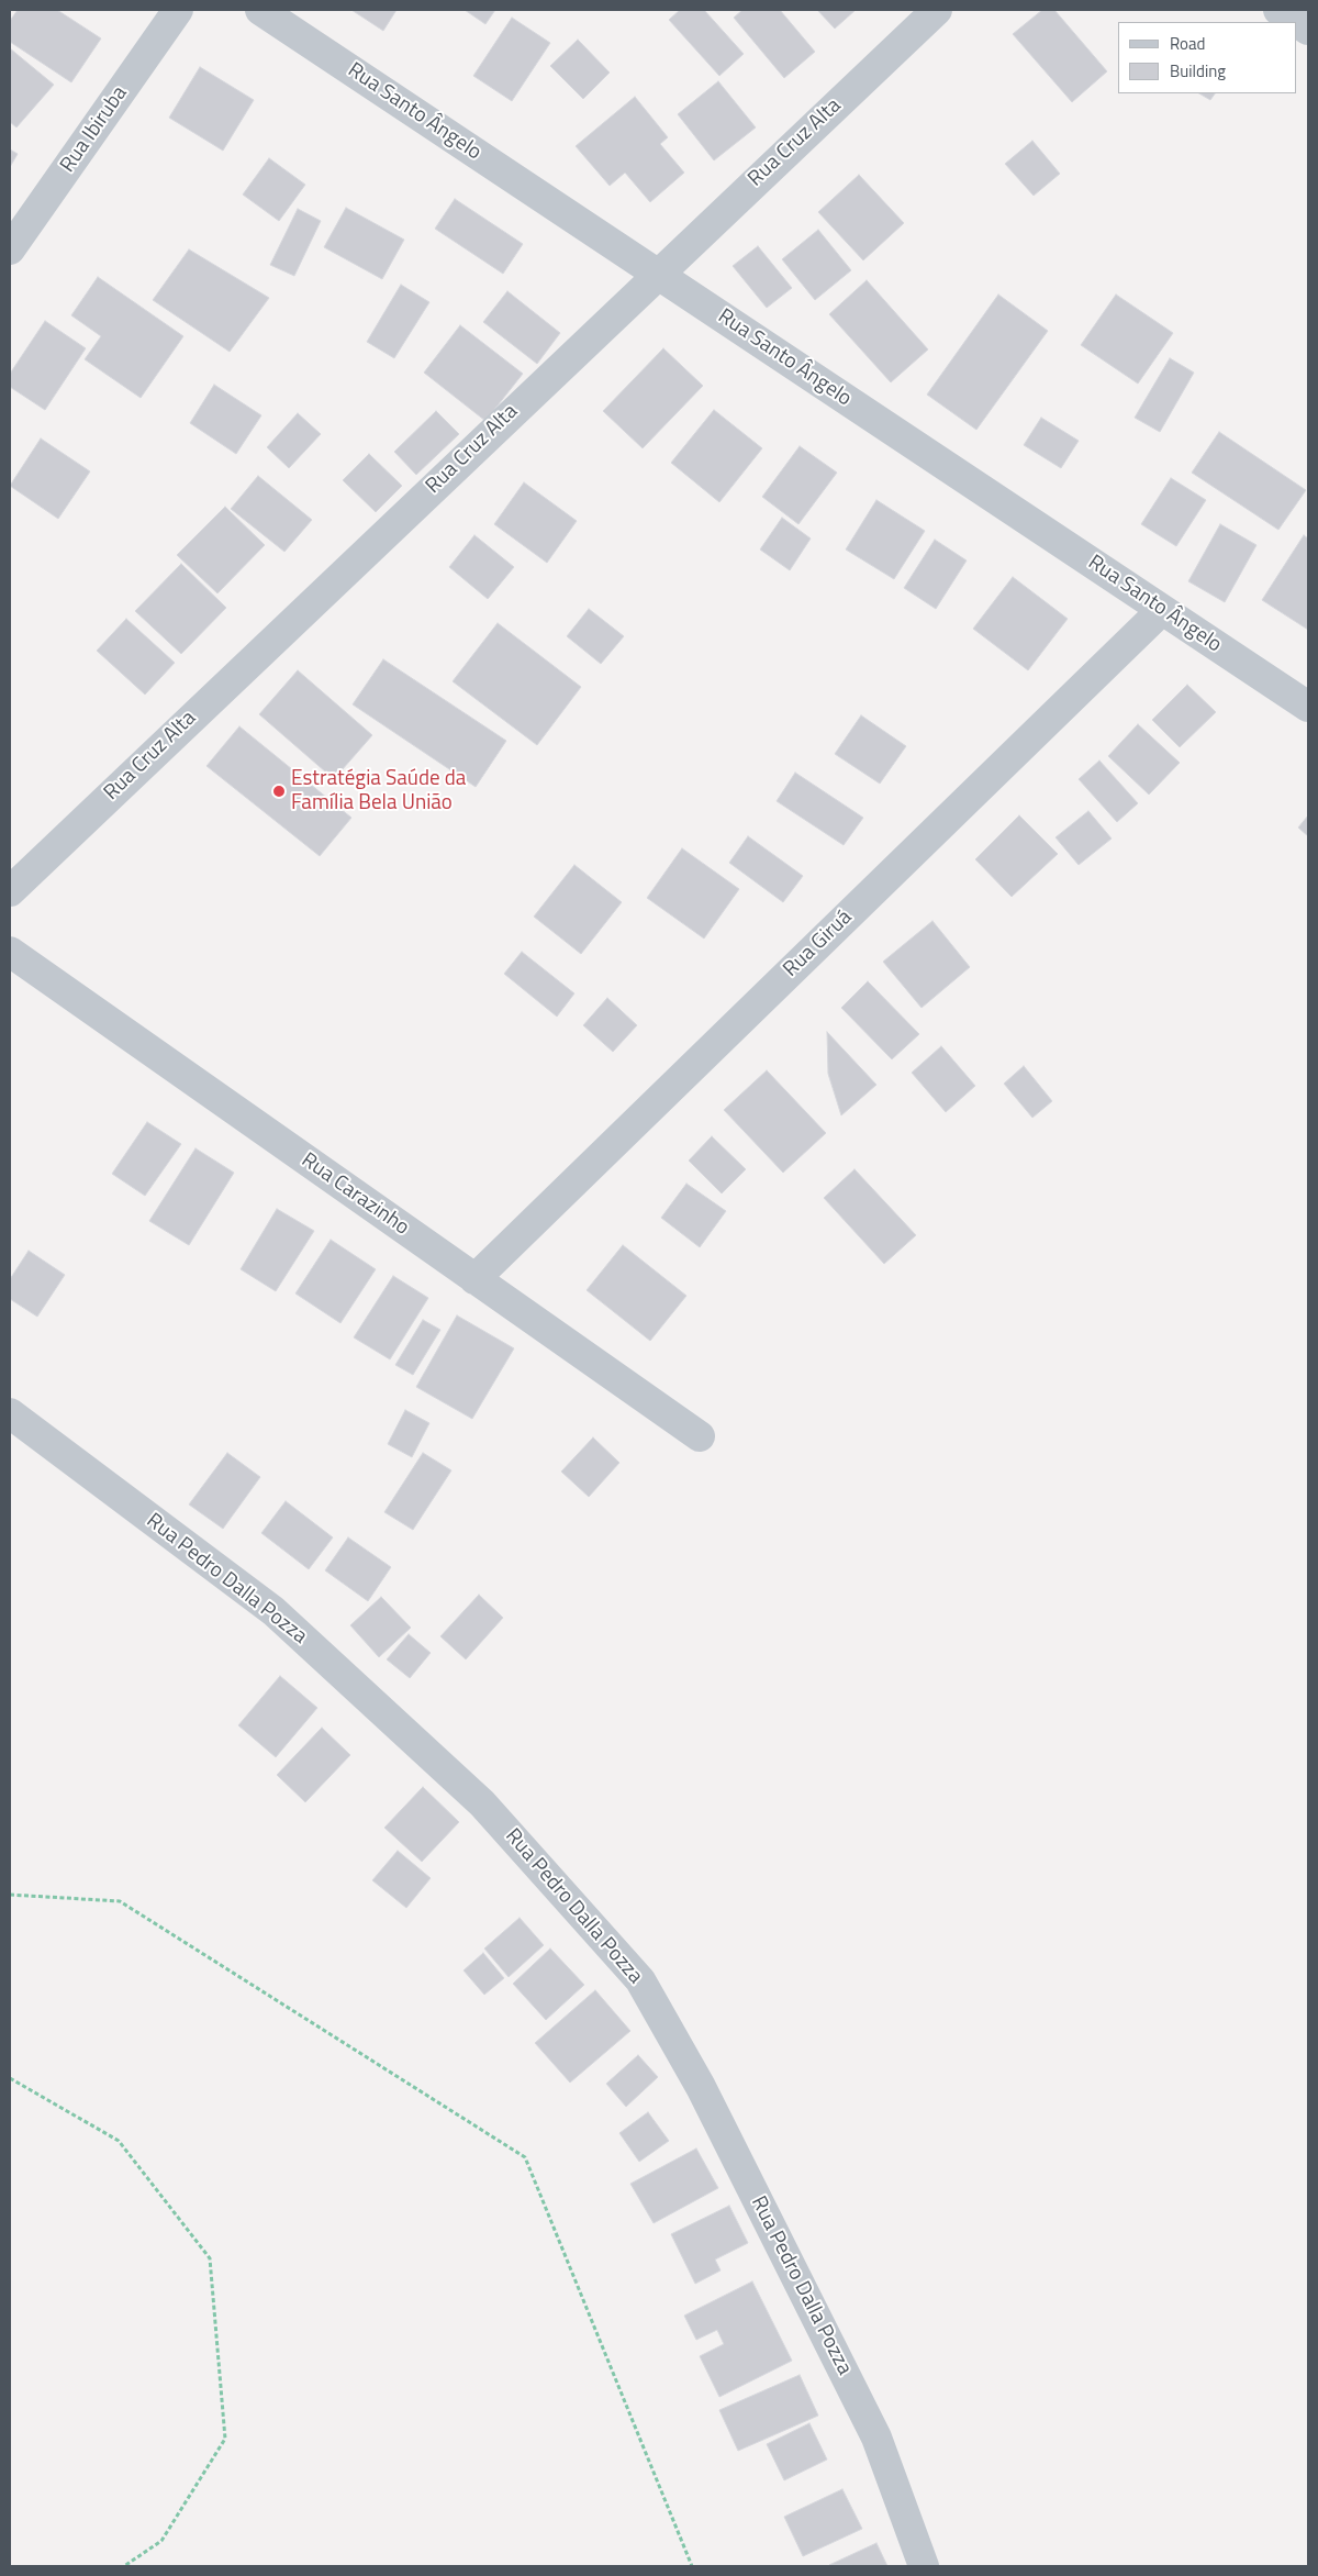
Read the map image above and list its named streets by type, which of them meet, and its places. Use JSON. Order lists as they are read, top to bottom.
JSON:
{
  "streets": {
    "street": [
      "Rua Santo Ângelo",
      "Rua Ibiruba",
      "Rua Cruz Alta",
      "Rua Giruá",
      "Rua Carazinho",
      "Rua Pedro Dalla Pozza"
    ]
  },
  "crossings": [
    ["Rua Santo Ângelo", "Rua Cruz Alta"],
    ["Rua Santo Ângelo", "Rua Giruá"],
    ["Rua Giruá", "Rua Carazinho"]
  ],
  "places": ["Estratégia Saúde da Família Bela União"],
  "legend": ["Road", "Building"]
}
